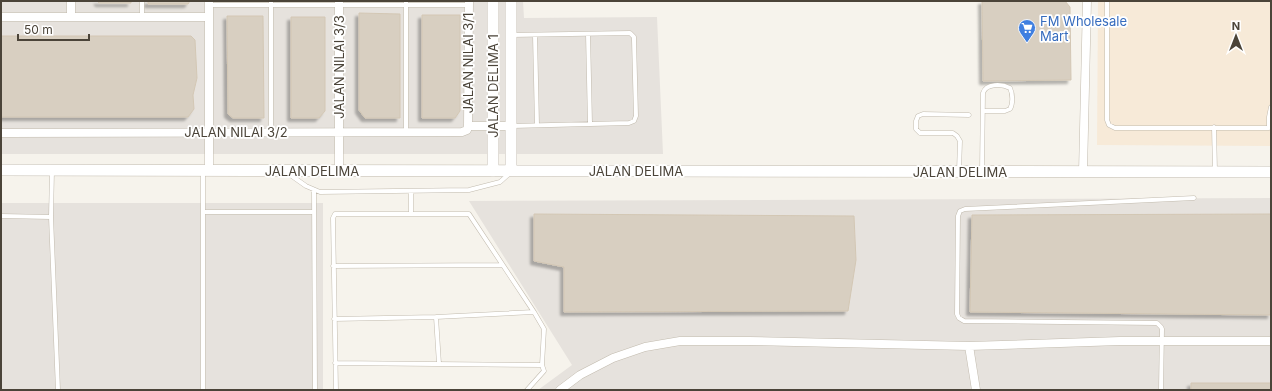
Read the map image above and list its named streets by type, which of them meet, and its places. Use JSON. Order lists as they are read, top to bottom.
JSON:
{
  "streets": {
    "street": [
      "JALAN NILAI 3/1",
      "JALAN NILAI 3/3",
      "JALAN DELIMA 1",
      "JALAN NILAI 3/2",
      "JALAN DELIMA"
    ]
  },
  "crossings": [
    ["JALAN NILAI 3/1", "JALAN NILAI 3/2"],
    ["JALAN NILAI 3/3", "JALAN NILAI 3/2"],
    ["JALAN NILAI 3/3", "JALAN DELIMA"],
    ["JALAN DELIMA 1", "JALAN NILAI 3/2"],
    ["JALAN DELIMA 1", "JALAN DELIMA"]
  ],
  "places": {
    "supermarket": ["FM Wholesale Mart"]
  },
  "scale_bar": "50 m",
  "north": "top"
}
